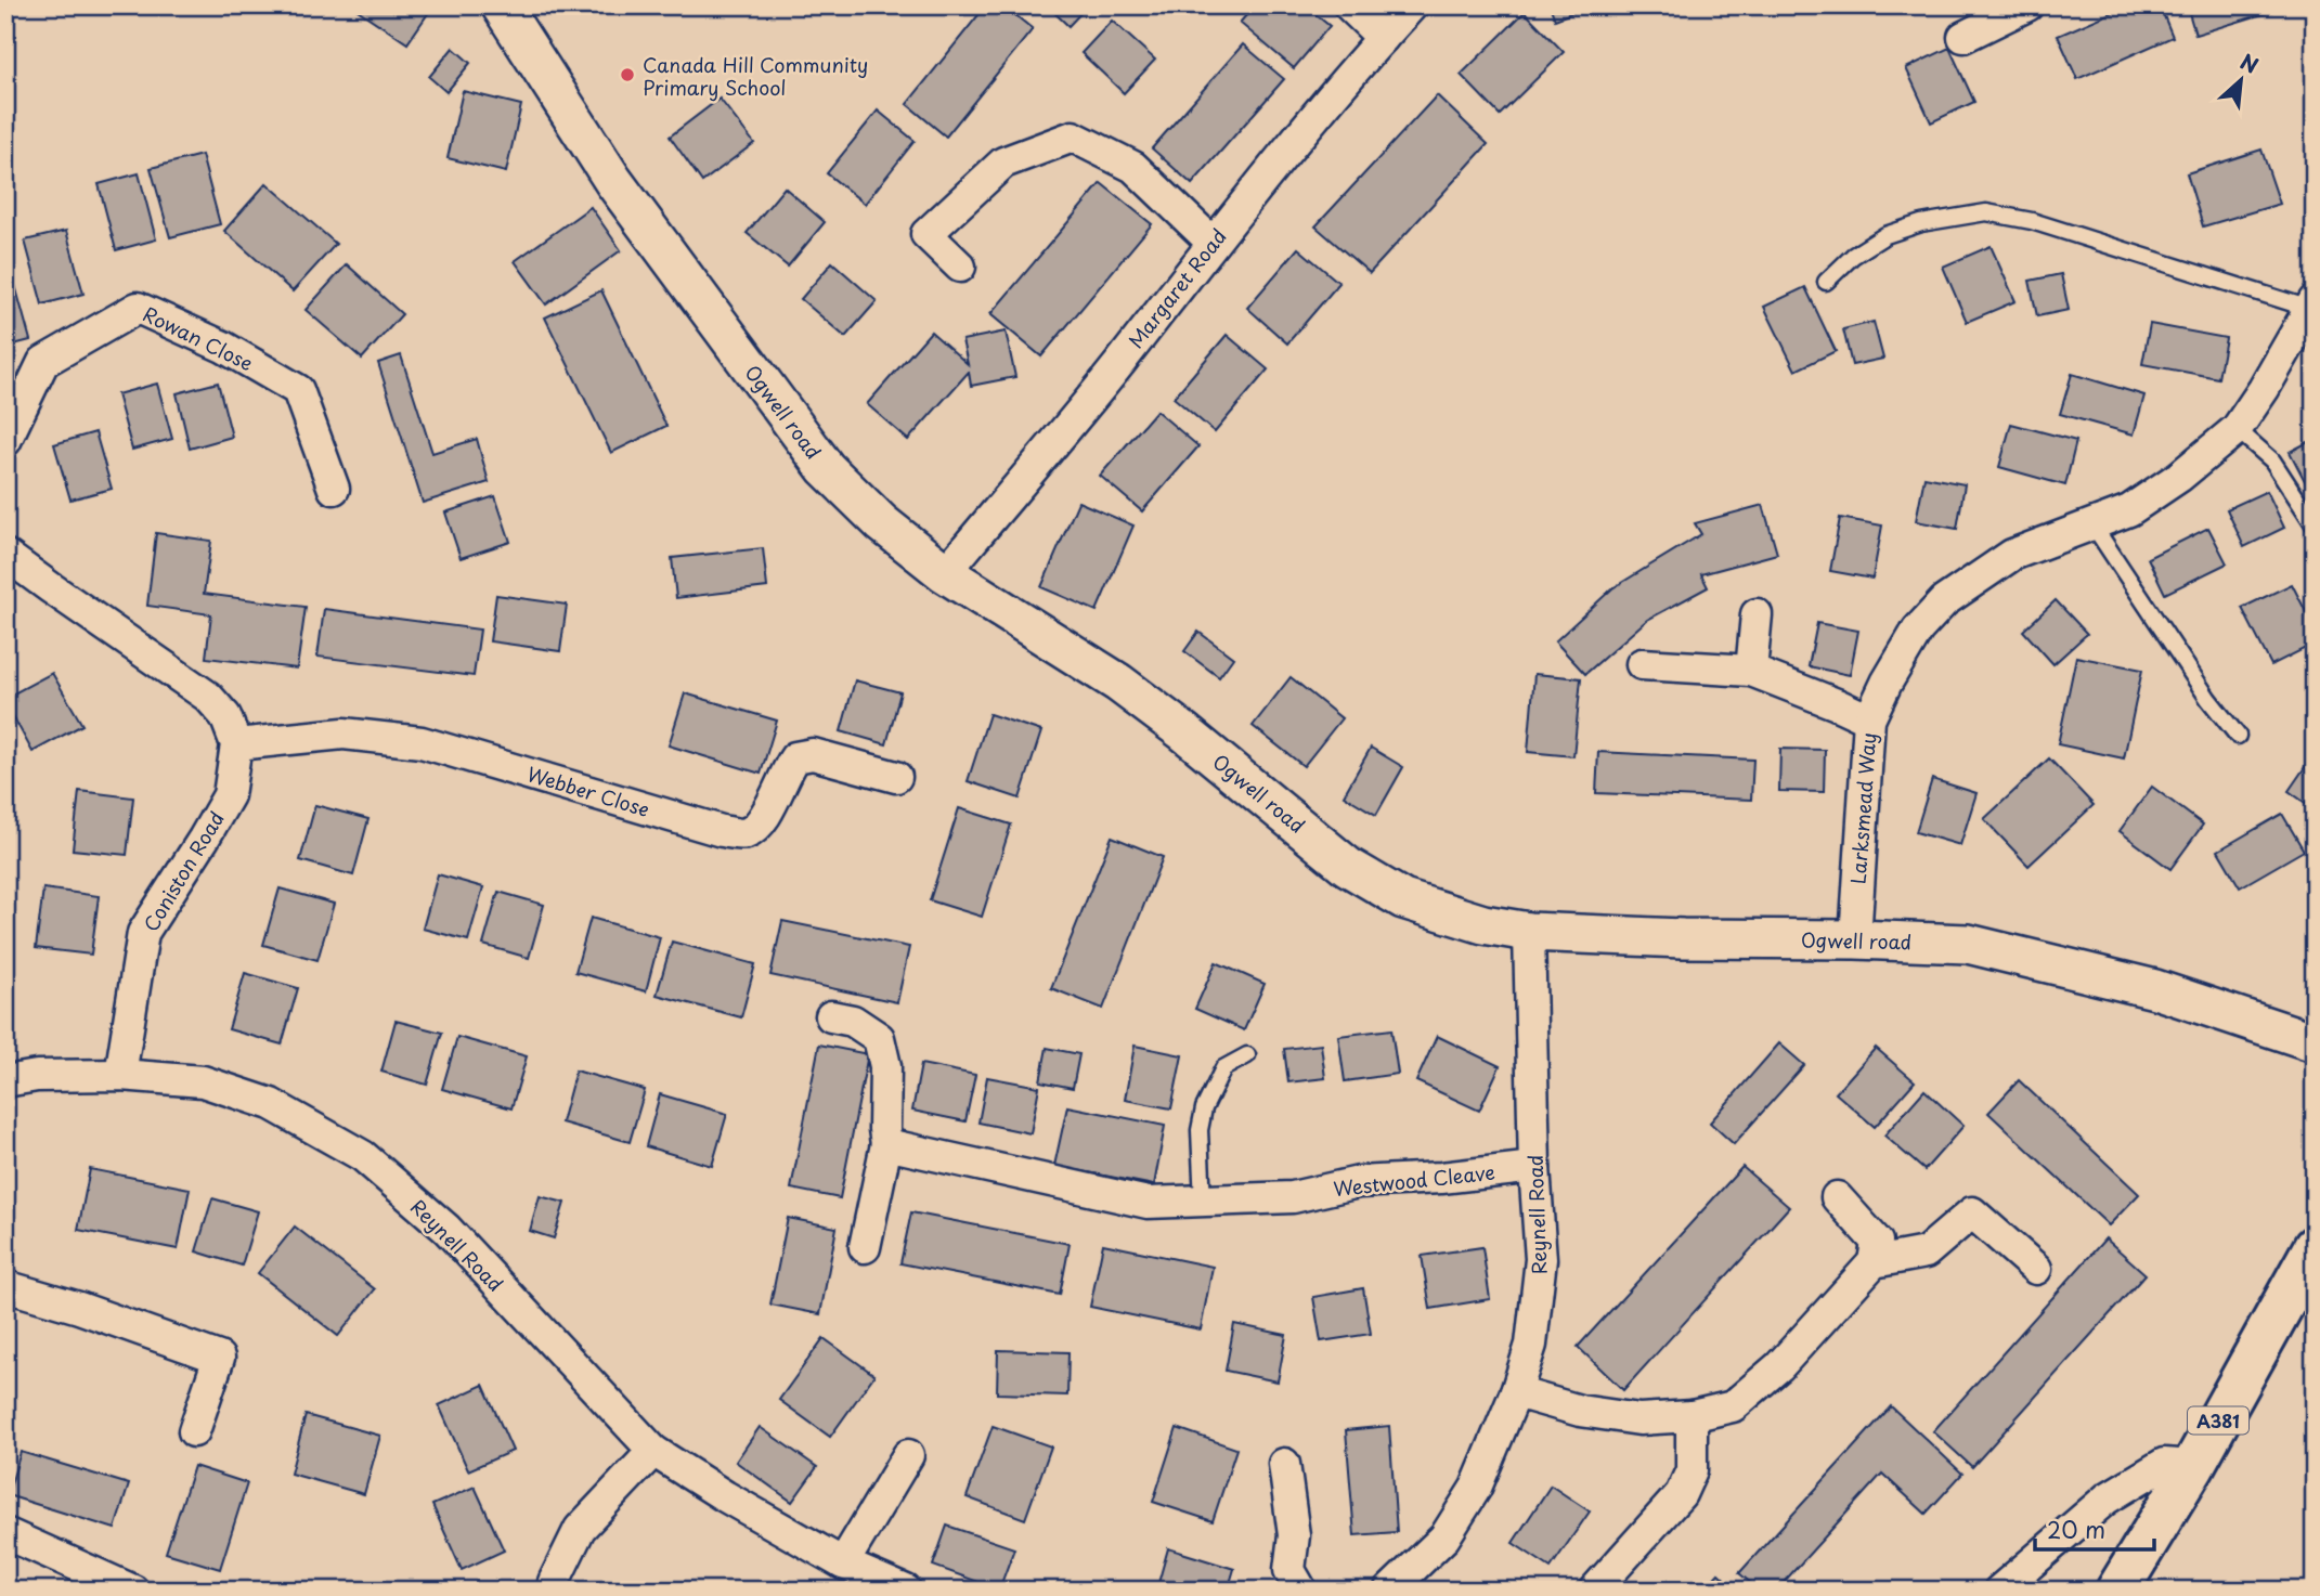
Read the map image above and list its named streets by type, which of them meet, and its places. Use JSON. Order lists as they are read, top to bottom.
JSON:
{
  "streets": {
    "main road": ["A381"],
    "street": [
      "Margaret Road",
      "Rowan Close",
      "Ogwell road",
      "Webber Close",
      "Larksmead Way",
      "Coniston Road",
      "Westwood Cleave",
      "Reynell Road"
    ]
  },
  "crossings": [
    ["Margaret Road", "Ogwell road"],
    ["Ogwell road", "Larksmead Way"],
    ["Ogwell road", "Reynell Road"],
    ["Webber Close", "Coniston Road"],
    ["Coniston Road", "Reynell Road"],
    ["Westwood Cleave", "Reynell Road"]
  ],
  "places": ["Canada Hill Community Primary School"],
  "scale_bar": "20 m",
  "north": "top right"
}
